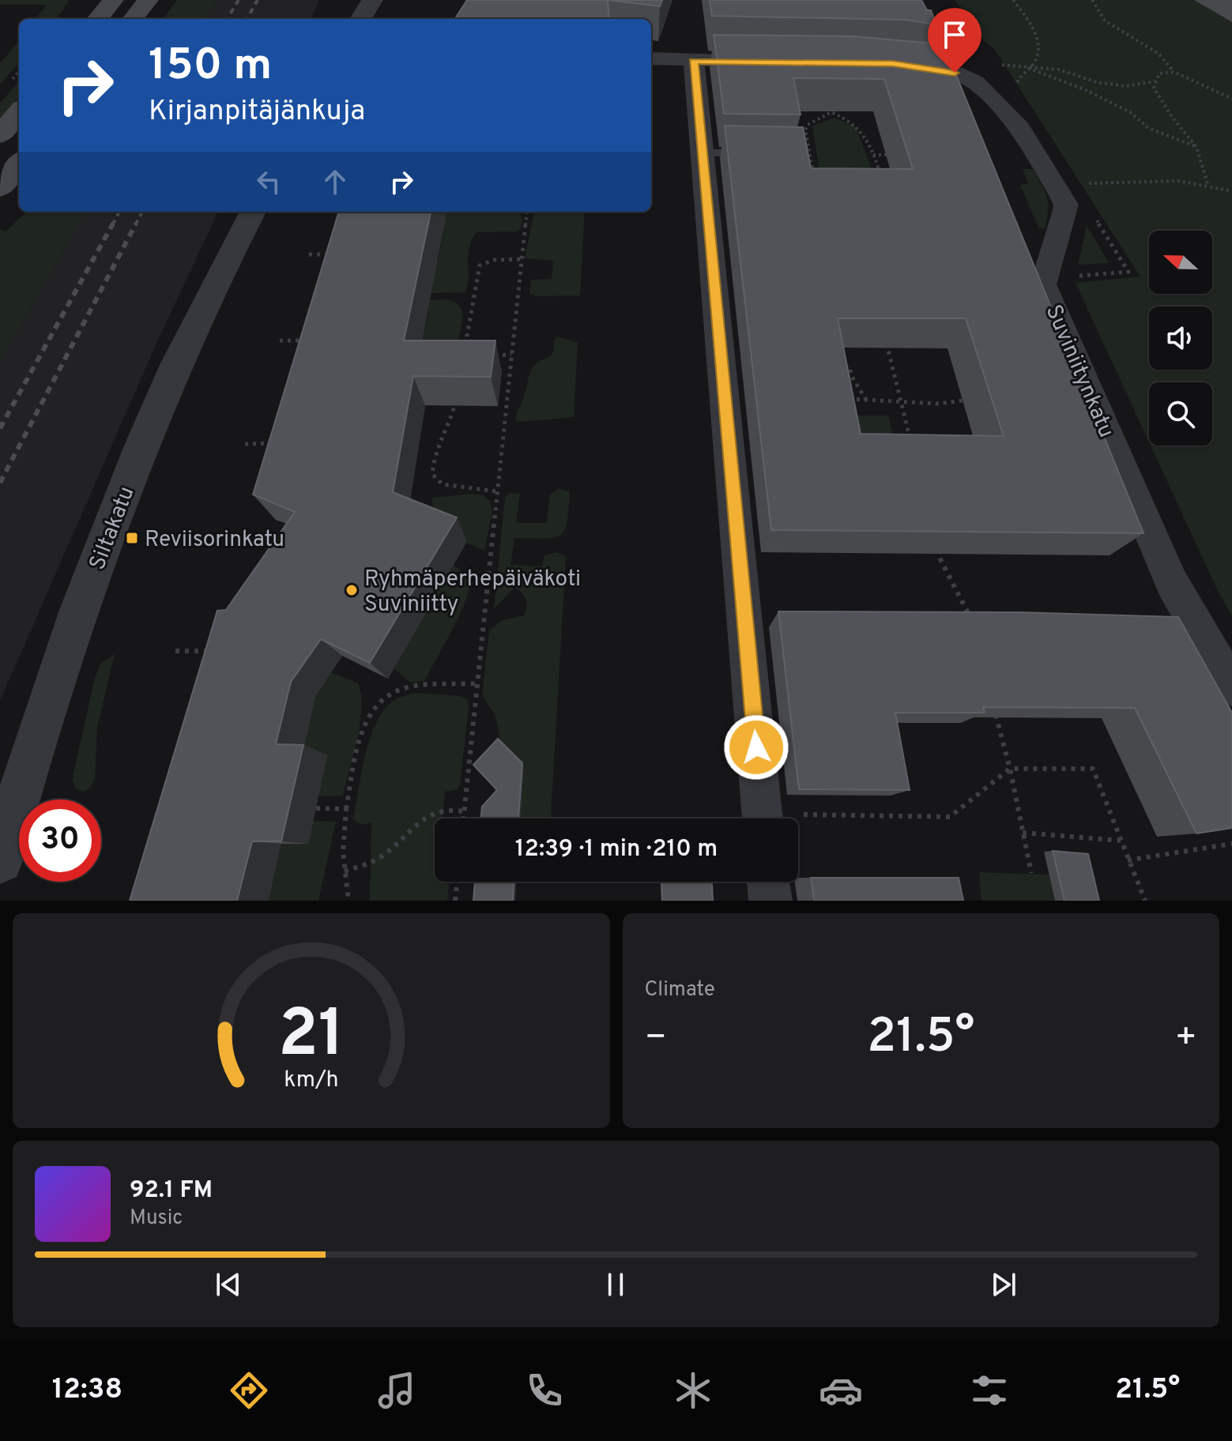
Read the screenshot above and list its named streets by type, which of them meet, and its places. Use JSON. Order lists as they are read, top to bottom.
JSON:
{
  "streets": {
    "street": ["Suviniitynkatu", "Siltakatu"]
  },
  "places": {
    "transit": ["Reviisorinkatu"],
    "other": ["Ryhmäperhepäiväkoti Suviniitty"]
  },
  "north": "left",
  "page": {
    "turn": ["150 m", "Kirjanpitäjänkuja"],
    "limit": "30",
    "trip": "12:39 · 1 min · 210 m",
    "tile": "Climate",
    "heat": ["−", "21.5°", "+"],
    "song": ["92.1 FM", "Music"],
    "tabs": ["12:38", "21.5°"],
    "gauge": ["21", "km/h"]
  }
}
